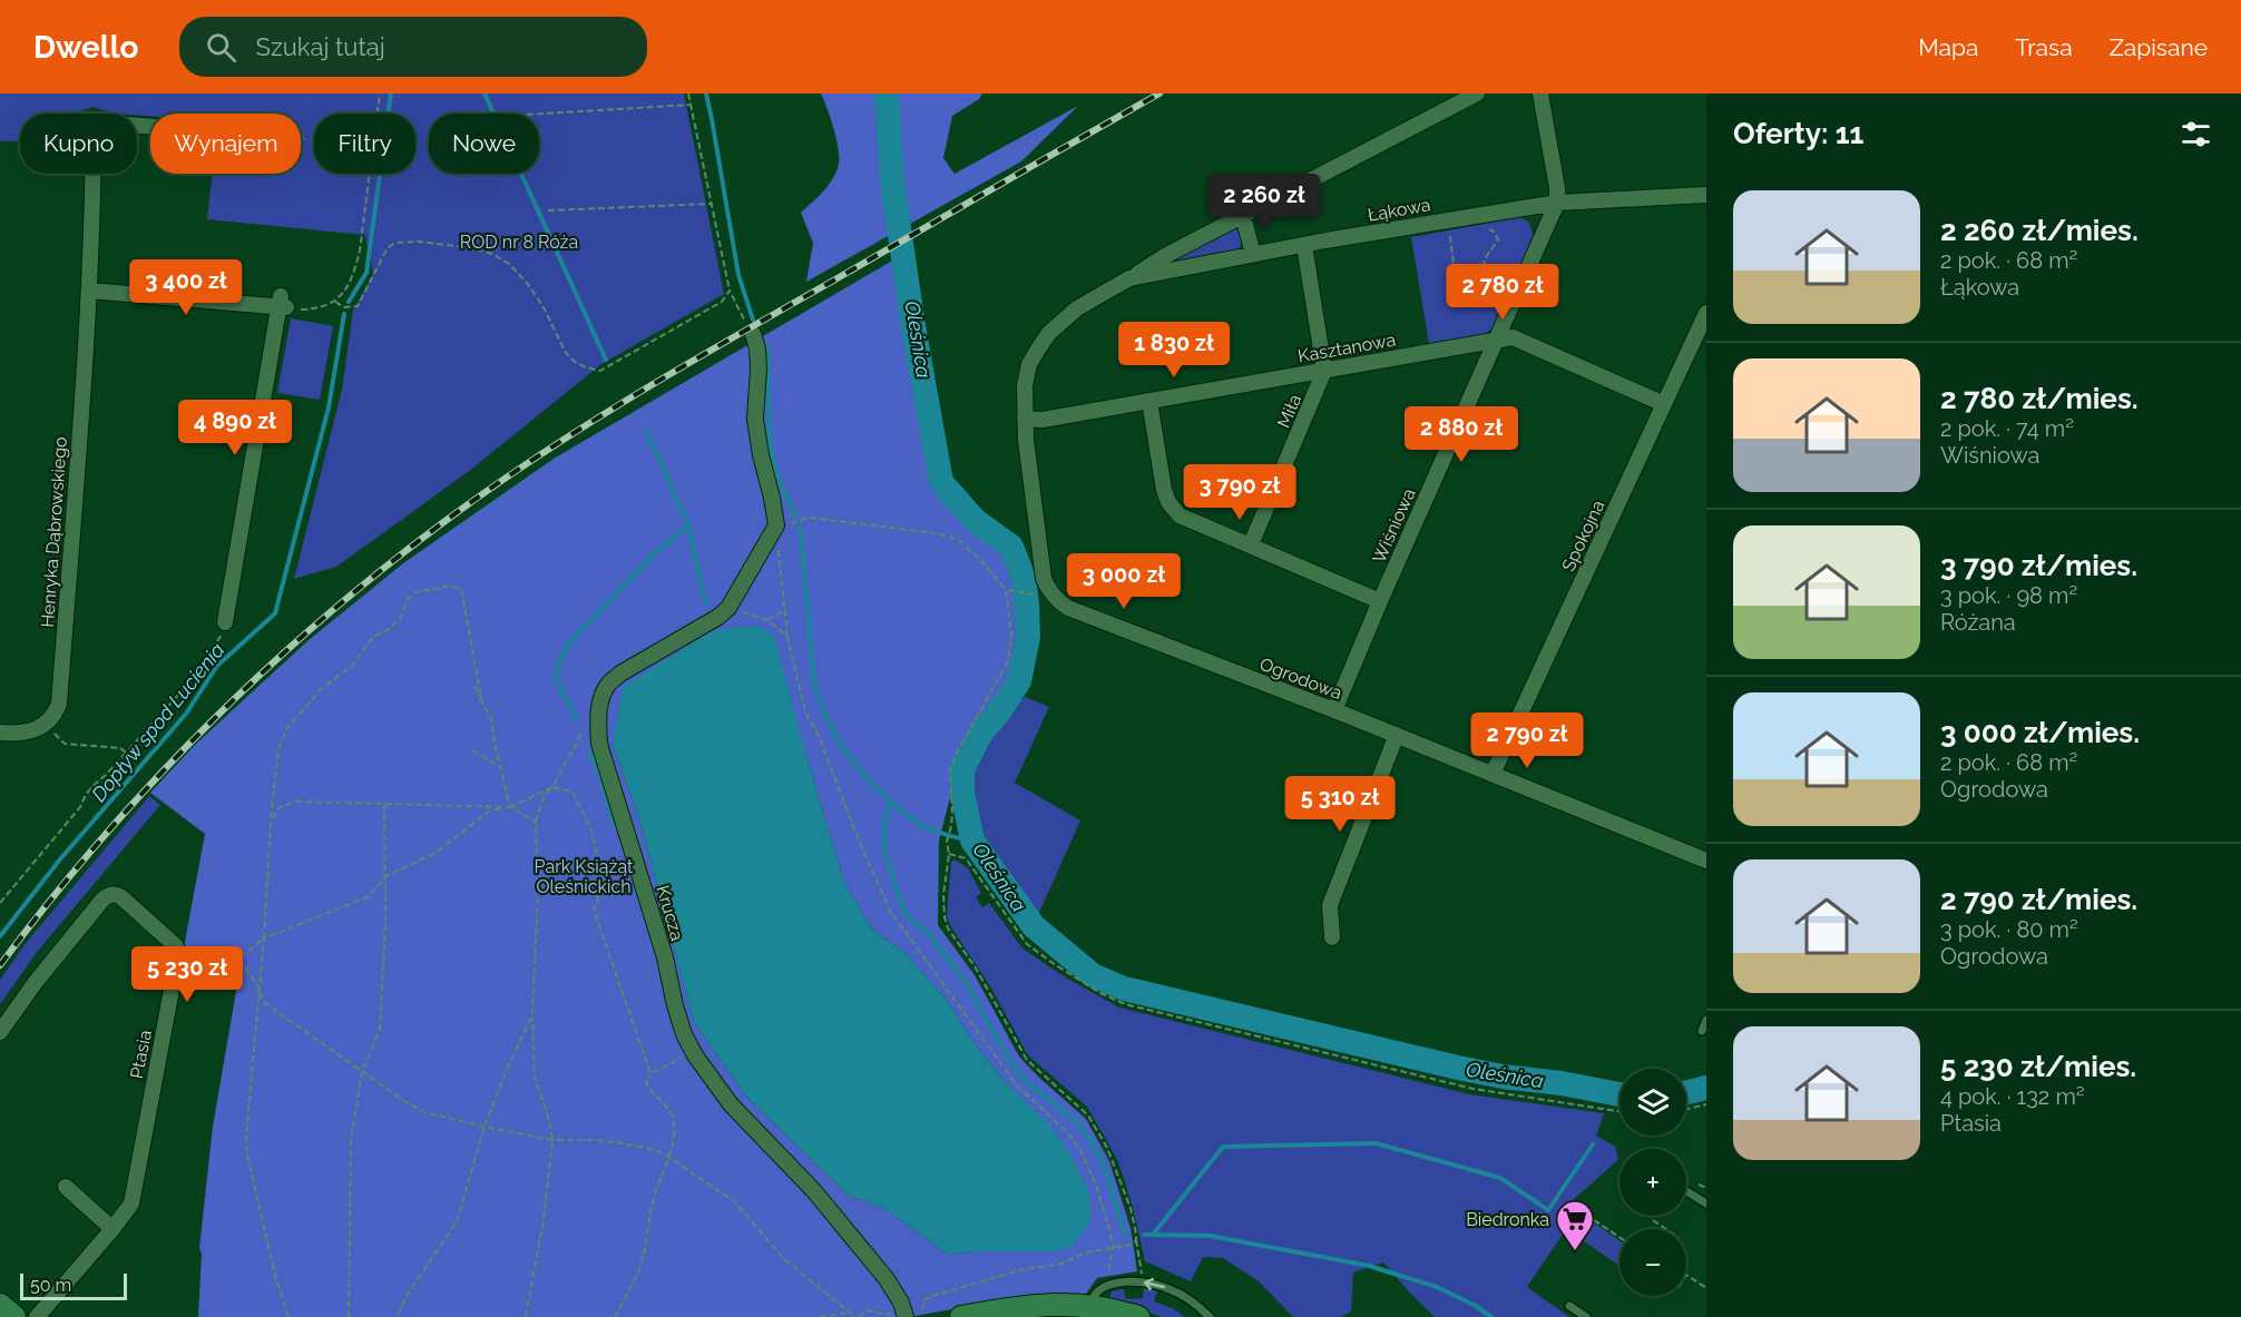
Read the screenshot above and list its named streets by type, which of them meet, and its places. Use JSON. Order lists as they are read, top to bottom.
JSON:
{
  "streets": {
    "street": [
      "Łąkowa",
      "Kasztanowa",
      "Miła",
      "Wiśniowa",
      "Henryka Dąbrowskiego",
      "Spokojna",
      "Ogrodowa",
      "Krucza",
      "Ptasia"
    ]
  },
  "crossings": [
    ["Łąkowa", "Kasztanowa"],
    ["Łąkowa", "Wiśniowa"],
    ["Łąkowa", "Ogrodowa"],
    ["Kasztanowa", "Miła"],
    ["Kasztanowa", "Wiśniowa"],
    ["Kasztanowa", "Spokojna"],
    ["Kasztanowa", "Ogrodowa"],
    ["Wiśniowa", "Ogrodowa"],
    ["Spokojna", "Ogrodowa"]
  ],
  "water": ["Oleśnica", "Dopływ spod Lucienia"],
  "parks": ["ROD nr 8 Róża", "Park Książąt Oleśnickich"],
  "places": {
    "supermarket": ["Biedronka"]
  },
  "scale_bar": "50 m",
  "page": {
    "header": "Dwello",
    "search": "Szukaj tutaj",
    "nav": ["Mapa", "Trasa", "Zapisane"],
    "heading": "Oferty: 11",
    "chip": [
      "Kupno",
      "Wynajem",
      "Filtry",
      "Nowe"
    ],
    "price": [
      "2 260 zł",
      "3 400 zł",
      "2 780 zł",
      "1 830 zł",
      "4 890 zł",
      "2 880 zł",
      "3 790 zł",
      "3 000 zł",
      "2 790 zł",
      "5 310 zł",
      "5 230 zł"
    ],
    "list": [
      {
        "name": "2 260 zł/mies.",
        "note": "2 pok. · 68 m² · Łąkowa"
      },
      {
        "name": "2 780 zł/mies.",
        "note": "2 pok. · 74 m² · Wiśniowa"
      },
      {
        "name": "3 790 zł/mies.",
        "note": "3 pok. · 98 m² · Różana"
      },
      {
        "name": "3 000 zł/mies.",
        "note": "2 pok. · 68 m² · Ogrodowa"
      },
      {
        "name": "2 790 zł/mies.",
        "note": "3 pok. · 80 m² · Ogrodowa"
      },
      {
        "name": "5 230 zł/mies.",
        "note": "4 pok. · 132 m² · Ptasia"
      }
    ],
    "map_buttons": ["+", "−"],
    "scale": "50 m"
  }
}
